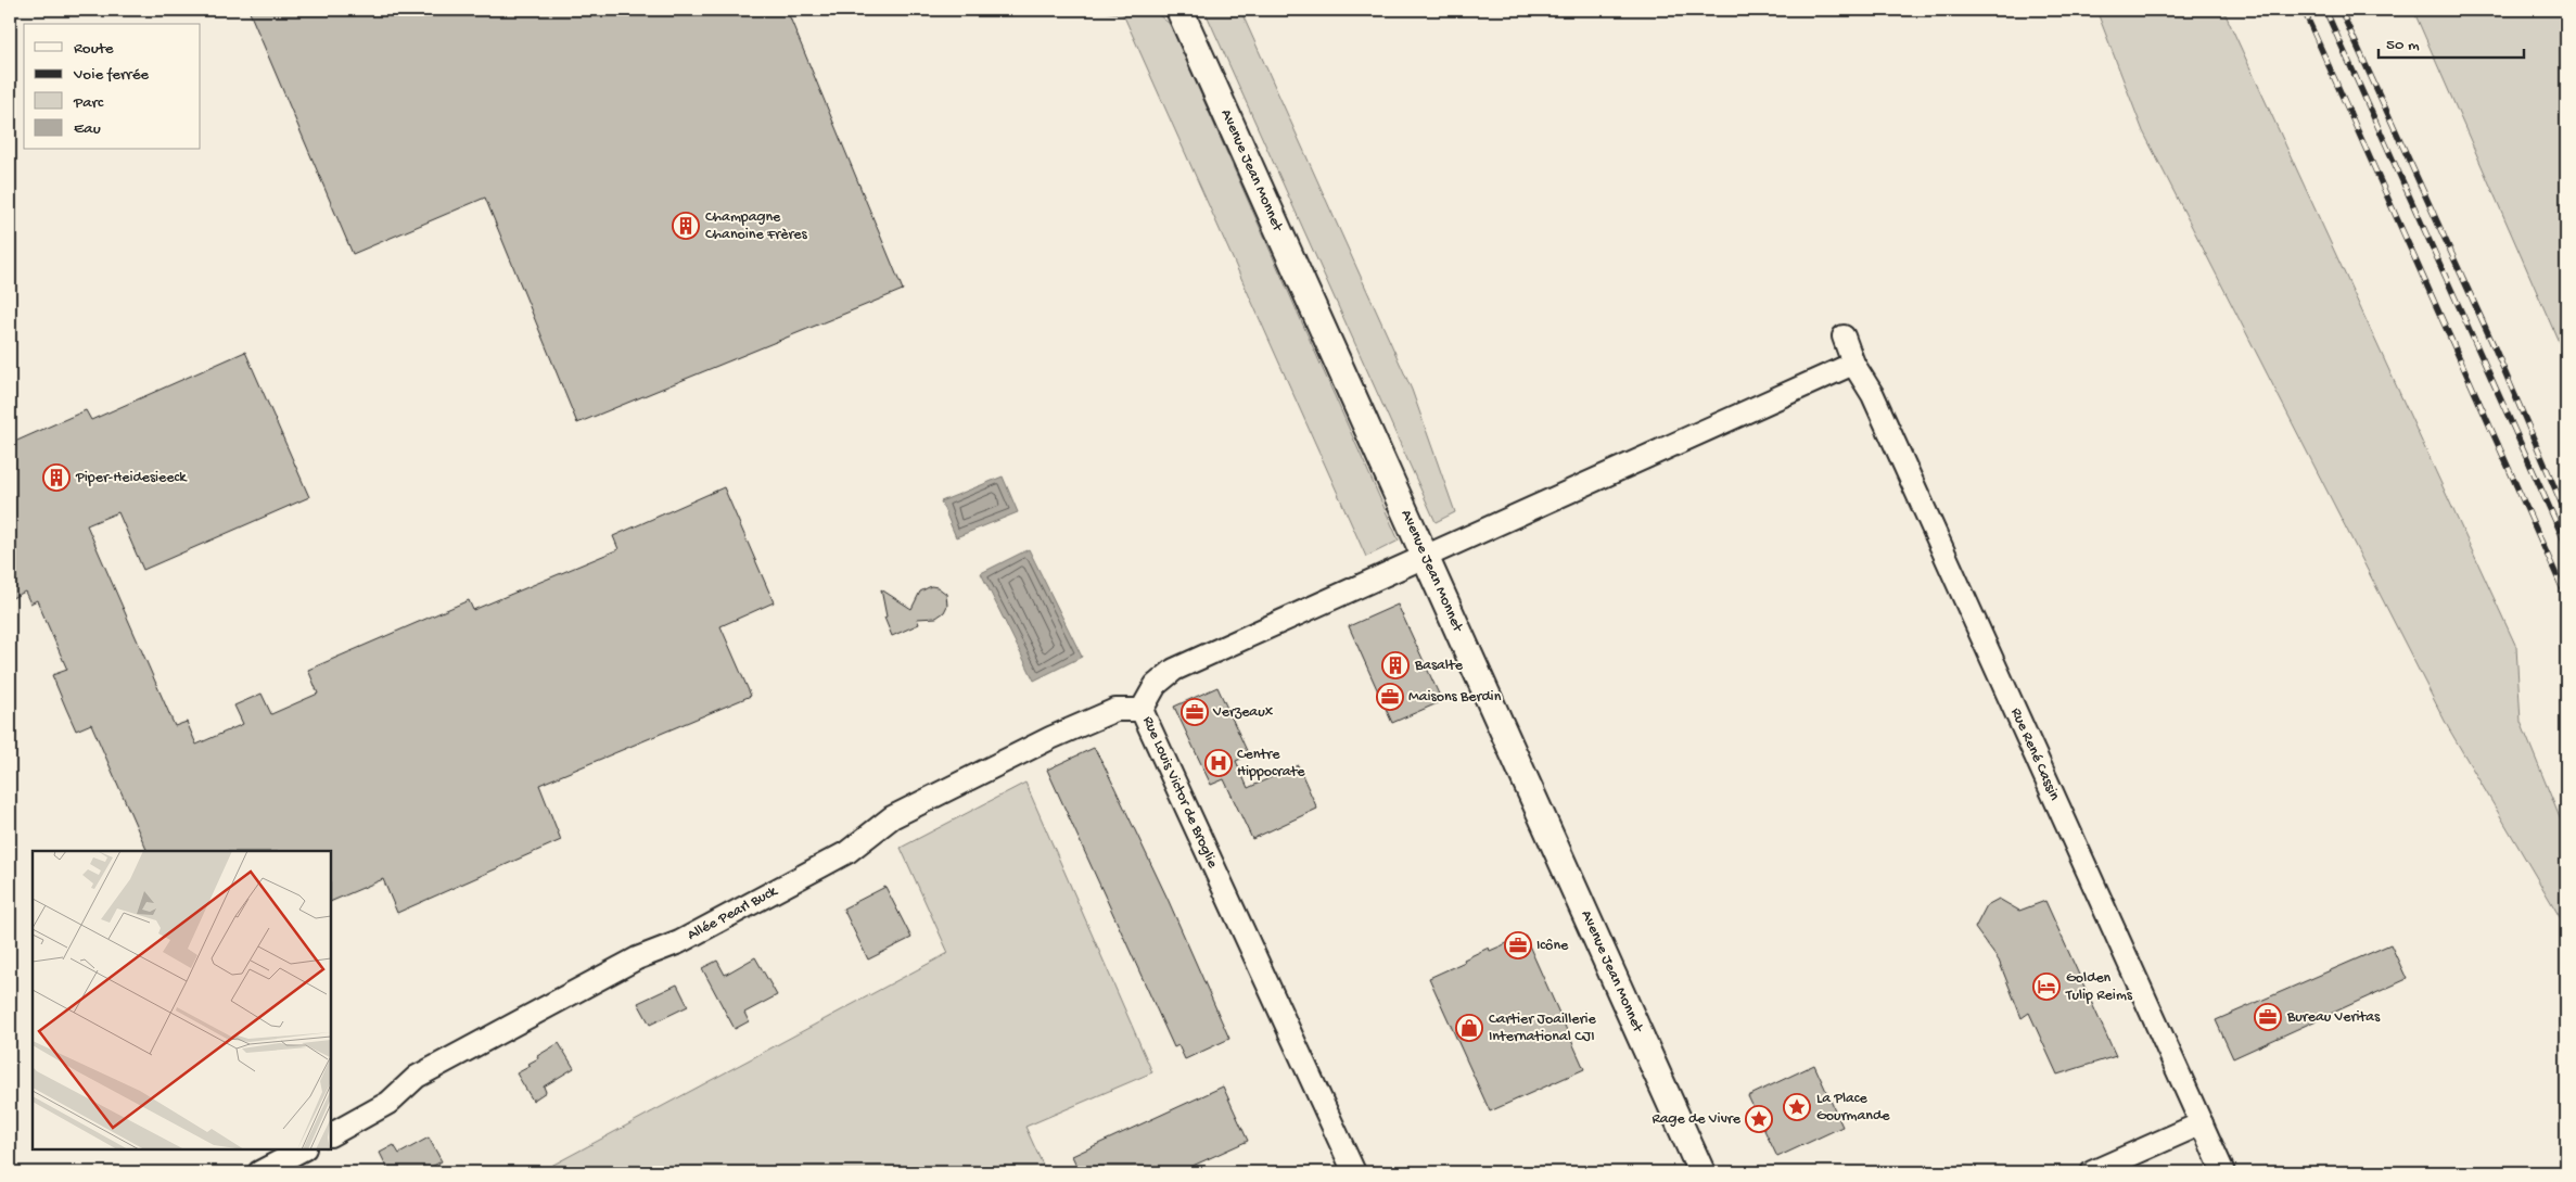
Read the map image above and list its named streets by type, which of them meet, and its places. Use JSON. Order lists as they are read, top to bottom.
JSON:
{
  "streets": {
    "street": [
      "Avenue Jean Monnet",
      "Rue René Cassin",
      "Rue Louis Victor de Broglie",
      "Allée Pearl Buck"
    ]
  },
  "crossings": [
    ["Avenue Jean Monnet", "Rue Louis Victor de Broglie"],
    ["Rue René Cassin", "Rue Louis Victor de Broglie"],
    ["Rue Louis Victor de Broglie", "Allée Pearl Buck"]
  ],
  "places": {
    "building": ["Champagne Chanoine Frères", "Piper-Heidesieeck", "Basalte"],
    "office": [
      "Maisons Berdin",
      "Verzeaux",
      "Icône",
      "Bureau Veritas"
    ],
    "hospital": ["Centre Hippocrate"],
    "hotel": ["Golden Tulip Reims"],
    "shop": ["Cartier Joaillerie International CJI"],
    "place": ["La Place Gourmande", "Rage de Vivre"]
  },
  "legend": [
    "Route",
    "Voie ferrée",
    "Parc",
    "Eau"
  ],
  "scale_bar": "50 m"
}
